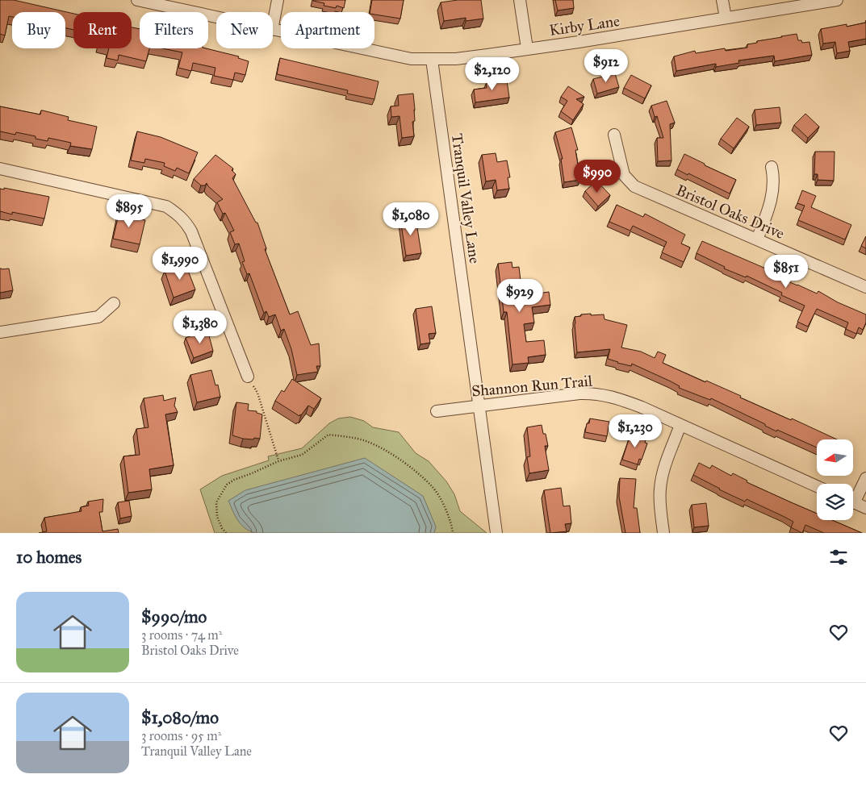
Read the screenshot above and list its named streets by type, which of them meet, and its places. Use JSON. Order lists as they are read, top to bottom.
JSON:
{
  "streets": {
    "street": [
      "Kirby Lane",
      "Tranquil Valley Lane",
      "Bristol Oaks Drive",
      "Shannon Run Trail"
    ]
  },
  "crossings": [
    ["Kirby Lane", "Tranquil Valley Lane"],
    ["Tranquil Valley Lane", "Shannon Run Trail"]
  ],
  "north": "left",
  "page": {
    "chip": [
      "Buy",
      "Rent",
      "Filters",
      "New",
      "Apartment"
    ],
    "price": [
      "$912",
      "$2,120",
      "$990",
      "$895",
      "$1,080",
      "$1,990",
      "$851",
      "$929",
      "$1,380",
      "$1,230"
    ],
    "heading": "10 homes",
    "list": [
      {
        "name": "$990/mo",
        "note": "3 rooms · 74 m² · Bristol Oaks Drive"
      },
      {
        "name": "$1,080/mo",
        "note": "3 rooms · 95 m² · Tranquil Valley Lane"
      }
    ]
  }
}
